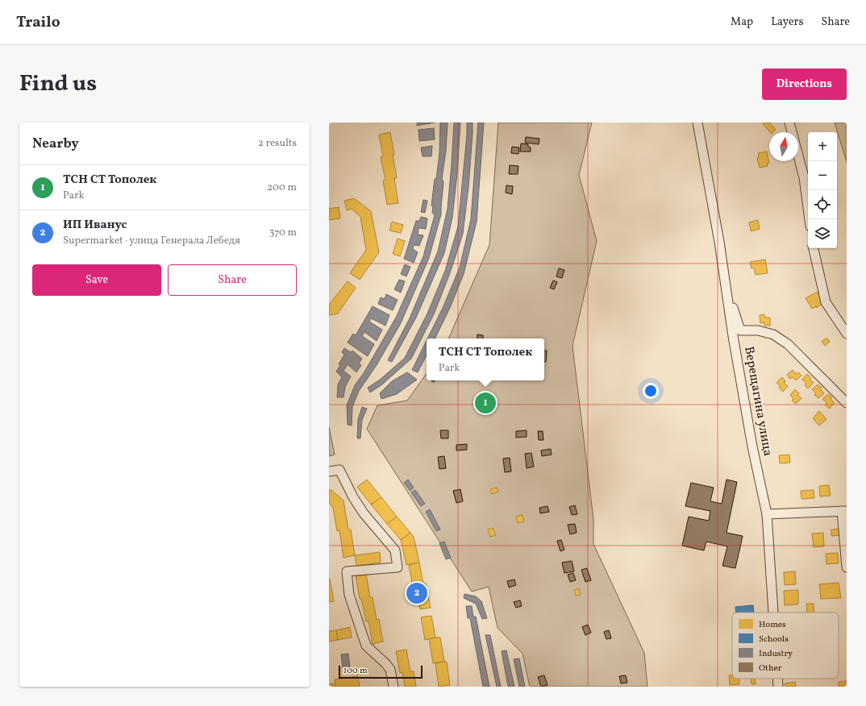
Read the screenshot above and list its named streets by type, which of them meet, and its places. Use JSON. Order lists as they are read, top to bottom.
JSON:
{
  "streets": {
    "street": ["Верещагина улица"]
  },
  "legend": [
    "Homes",
    "Schools",
    "Industry",
    "Other"
  ],
  "scale_bar": "100 m",
  "north": "top",
  "page": {
    "header": "Trailo",
    "nav": ["Map", "Layers", "Share"],
    "title": "Find us",
    "buttons": [
      "Directions",
      ["Save", "Share"]
    ],
    "heading": ["Nearby", "2 results"],
    "map_buttons": ["+", "−"],
    "list": [
      {
        "mark": "1",
        "name": "ТСН СТ Тополек",
        "note": "Park",
        "value": "200 m"
      },
      {
        "mark": "2",
        "name": "ИП Иванус",
        "note": "Supermarket · улица Генерала Лебедя",
        "value": "370 m"
      }
    ],
    "popup": ["ТСН СТ Тополек", "Park"],
    "pins": ["1", "2"],
    "scale": "100 m"
  }
}
